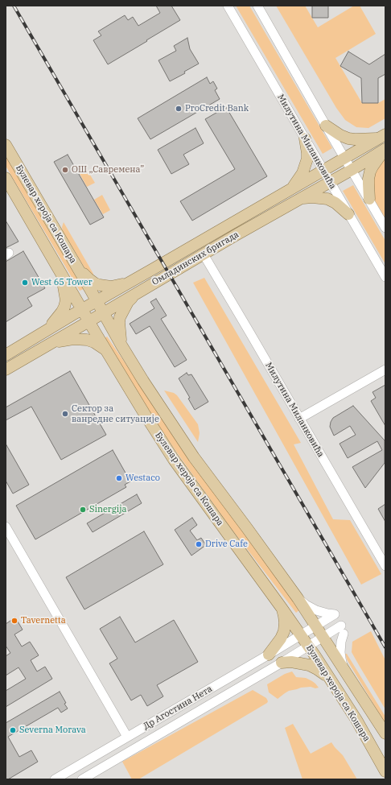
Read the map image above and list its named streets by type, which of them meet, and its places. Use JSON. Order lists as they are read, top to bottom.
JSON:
{
  "streets": {
    "main road": ["Булевар хероја са Кошара", "Омладинских бригада"],
    "street": ["Милутина Миланковића", "Др Агостина Нета"]
  },
  "crossings": [
    ["Милутина Миланковића", "Омладинских бригада"],
    ["Булевар хероја са Кошара", "Омладинских бригада"],
    ["Булевар хероја са Кошара", "Др Агостина Нета"]
  ],
  "places": [
    "ProCredit Bank",
    "ОШ „Савремена”",
    "West 65 Tower",
    "Сектор за ванредне ситуације",
    "Westaco",
    "Sinergija",
    "Drive Cafe",
    "Tavernetta",
    "Severna Morava"
  ]
}
